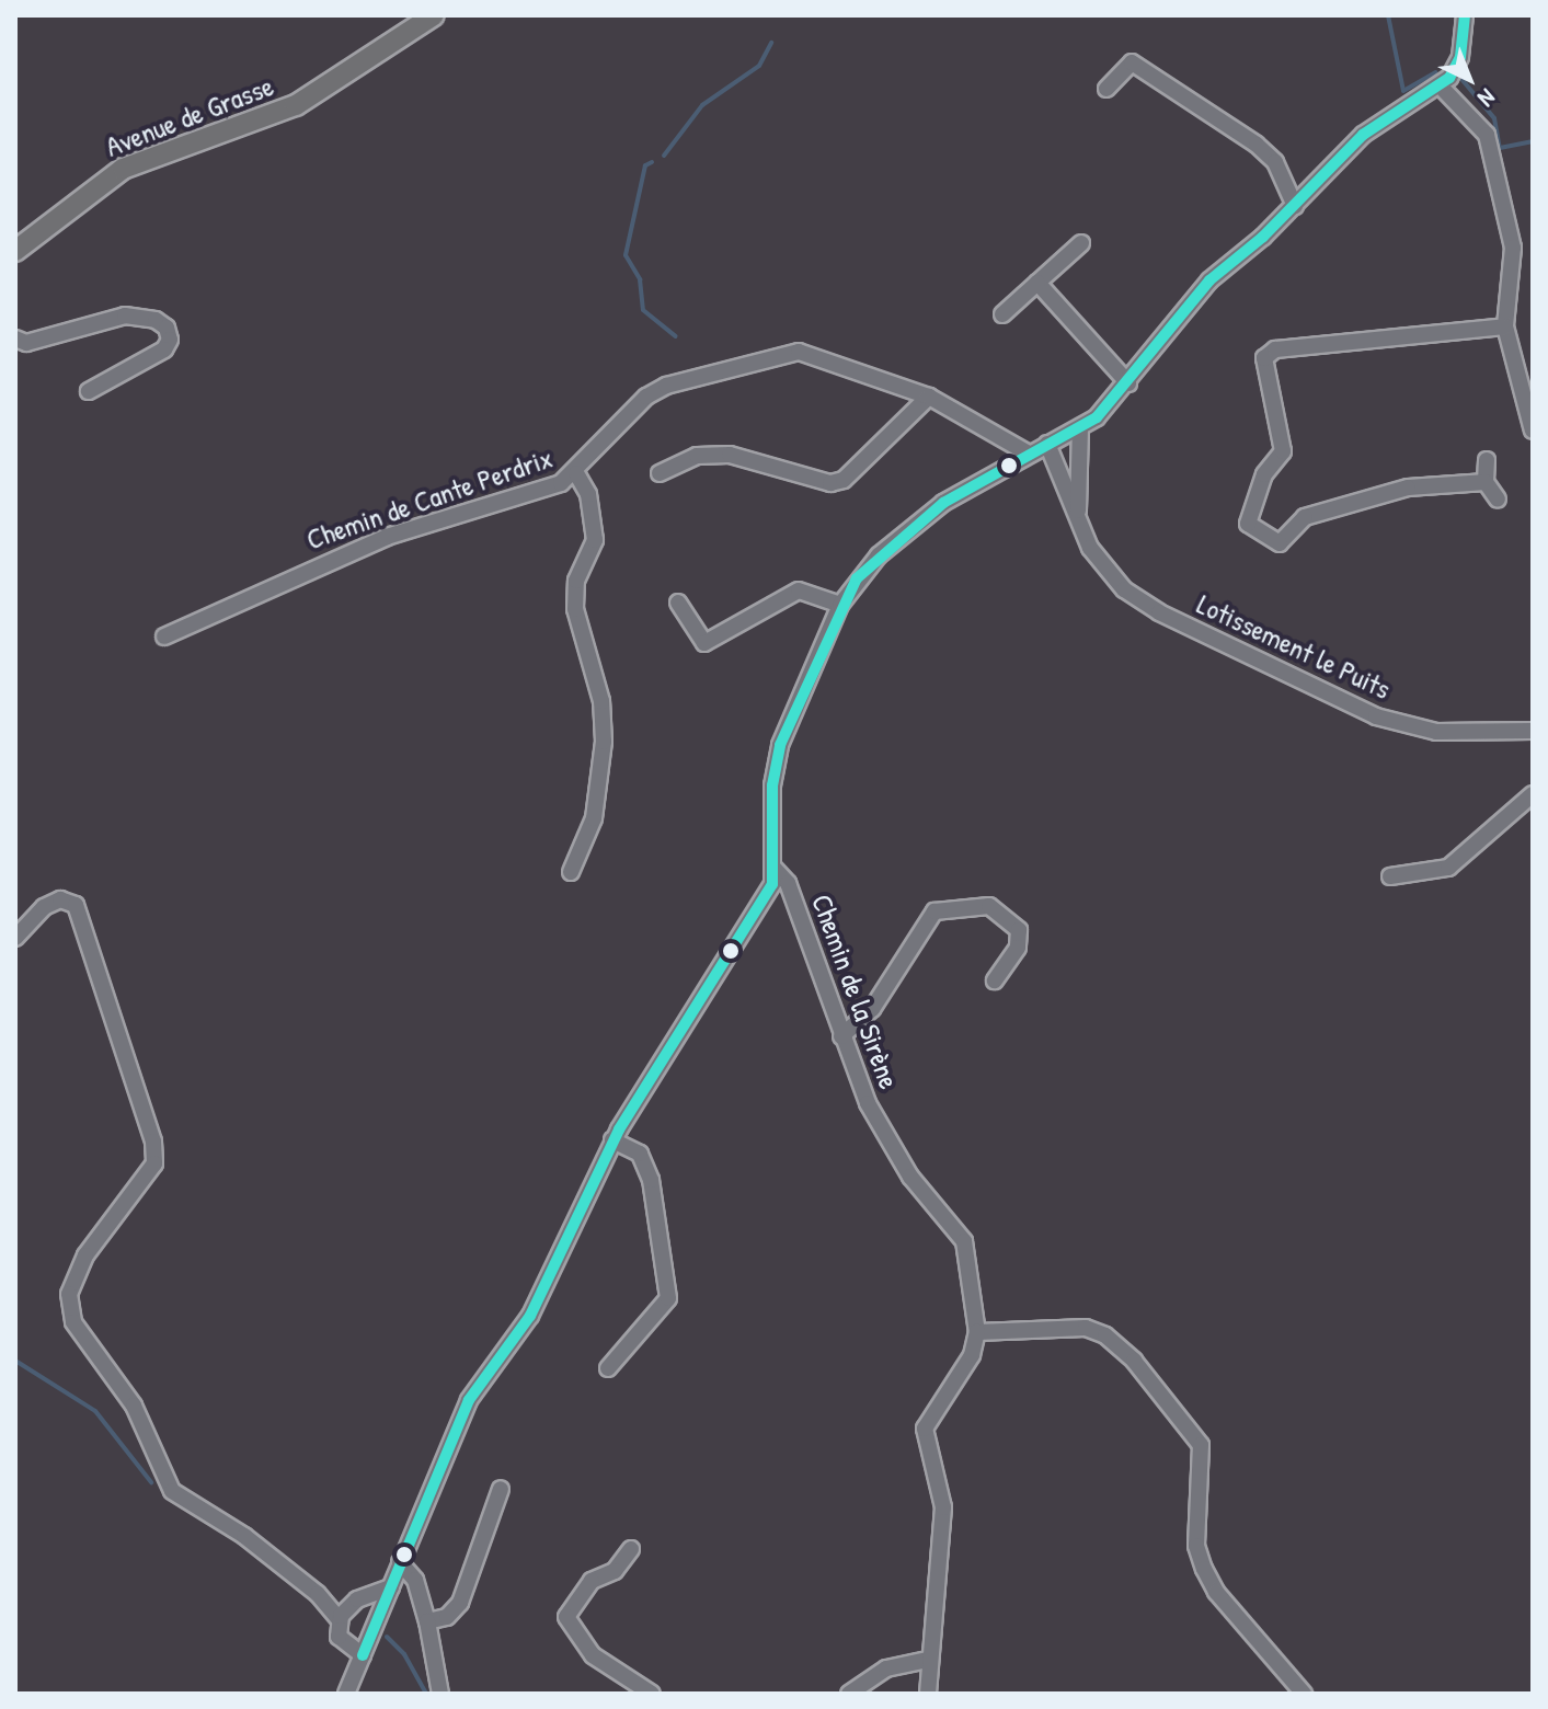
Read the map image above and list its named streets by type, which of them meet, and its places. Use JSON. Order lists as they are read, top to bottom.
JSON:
{
  "streets": {
    "main road": ["Avenue de Grasse"],
    "street": ["Chemin de Cante Perdrix", "Lotissement le Puits", "Chemin de la Sirène"]
  },
  "north": "bottom right"
}
